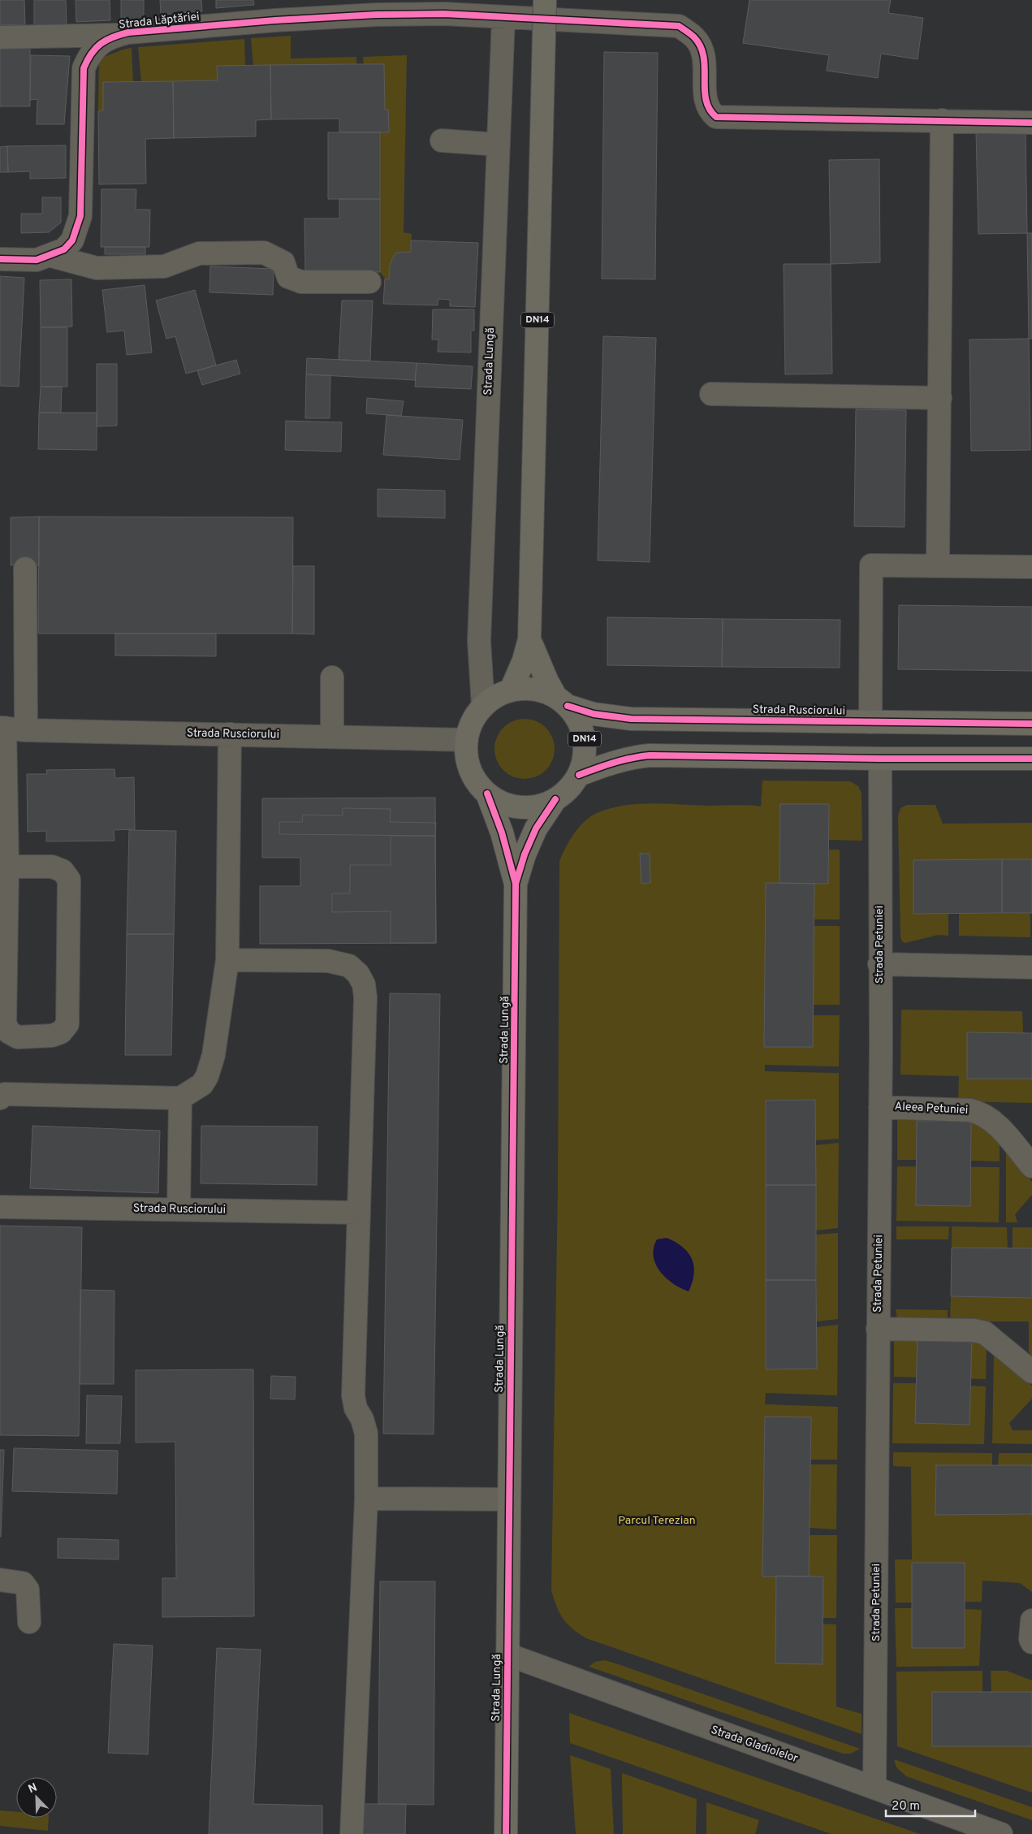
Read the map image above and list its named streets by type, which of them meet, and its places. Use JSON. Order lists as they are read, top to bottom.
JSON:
{
  "streets": {
    "main road": ["DN14", "Strada Lungă", "Strada Rusciorului"],
    "street": [
      "Strada Lăptăriei",
      "Strada Petuniei",
      "Aleea Petuniei",
      "Strada Gladiolelor"
    ]
  },
  "crossings": [
    ["Strada Lăptăriei", "Strada Lungă"],
    ["DN14", "Strada Lungă"],
    ["DN14", "Strada Rusciorului"],
    ["Strada Lungă", "Strada Rusciorului"],
    ["Strada Lungă", "Strada Gladiolelor"],
    ["Strada Petuniei", "Aleea Petuniei"],
    ["Strada Petuniei", "Strada Gladiolelor"]
  ],
  "parks": ["Parcul Terezian"],
  "scale_bar": "20 m",
  "north": "top left"
}
